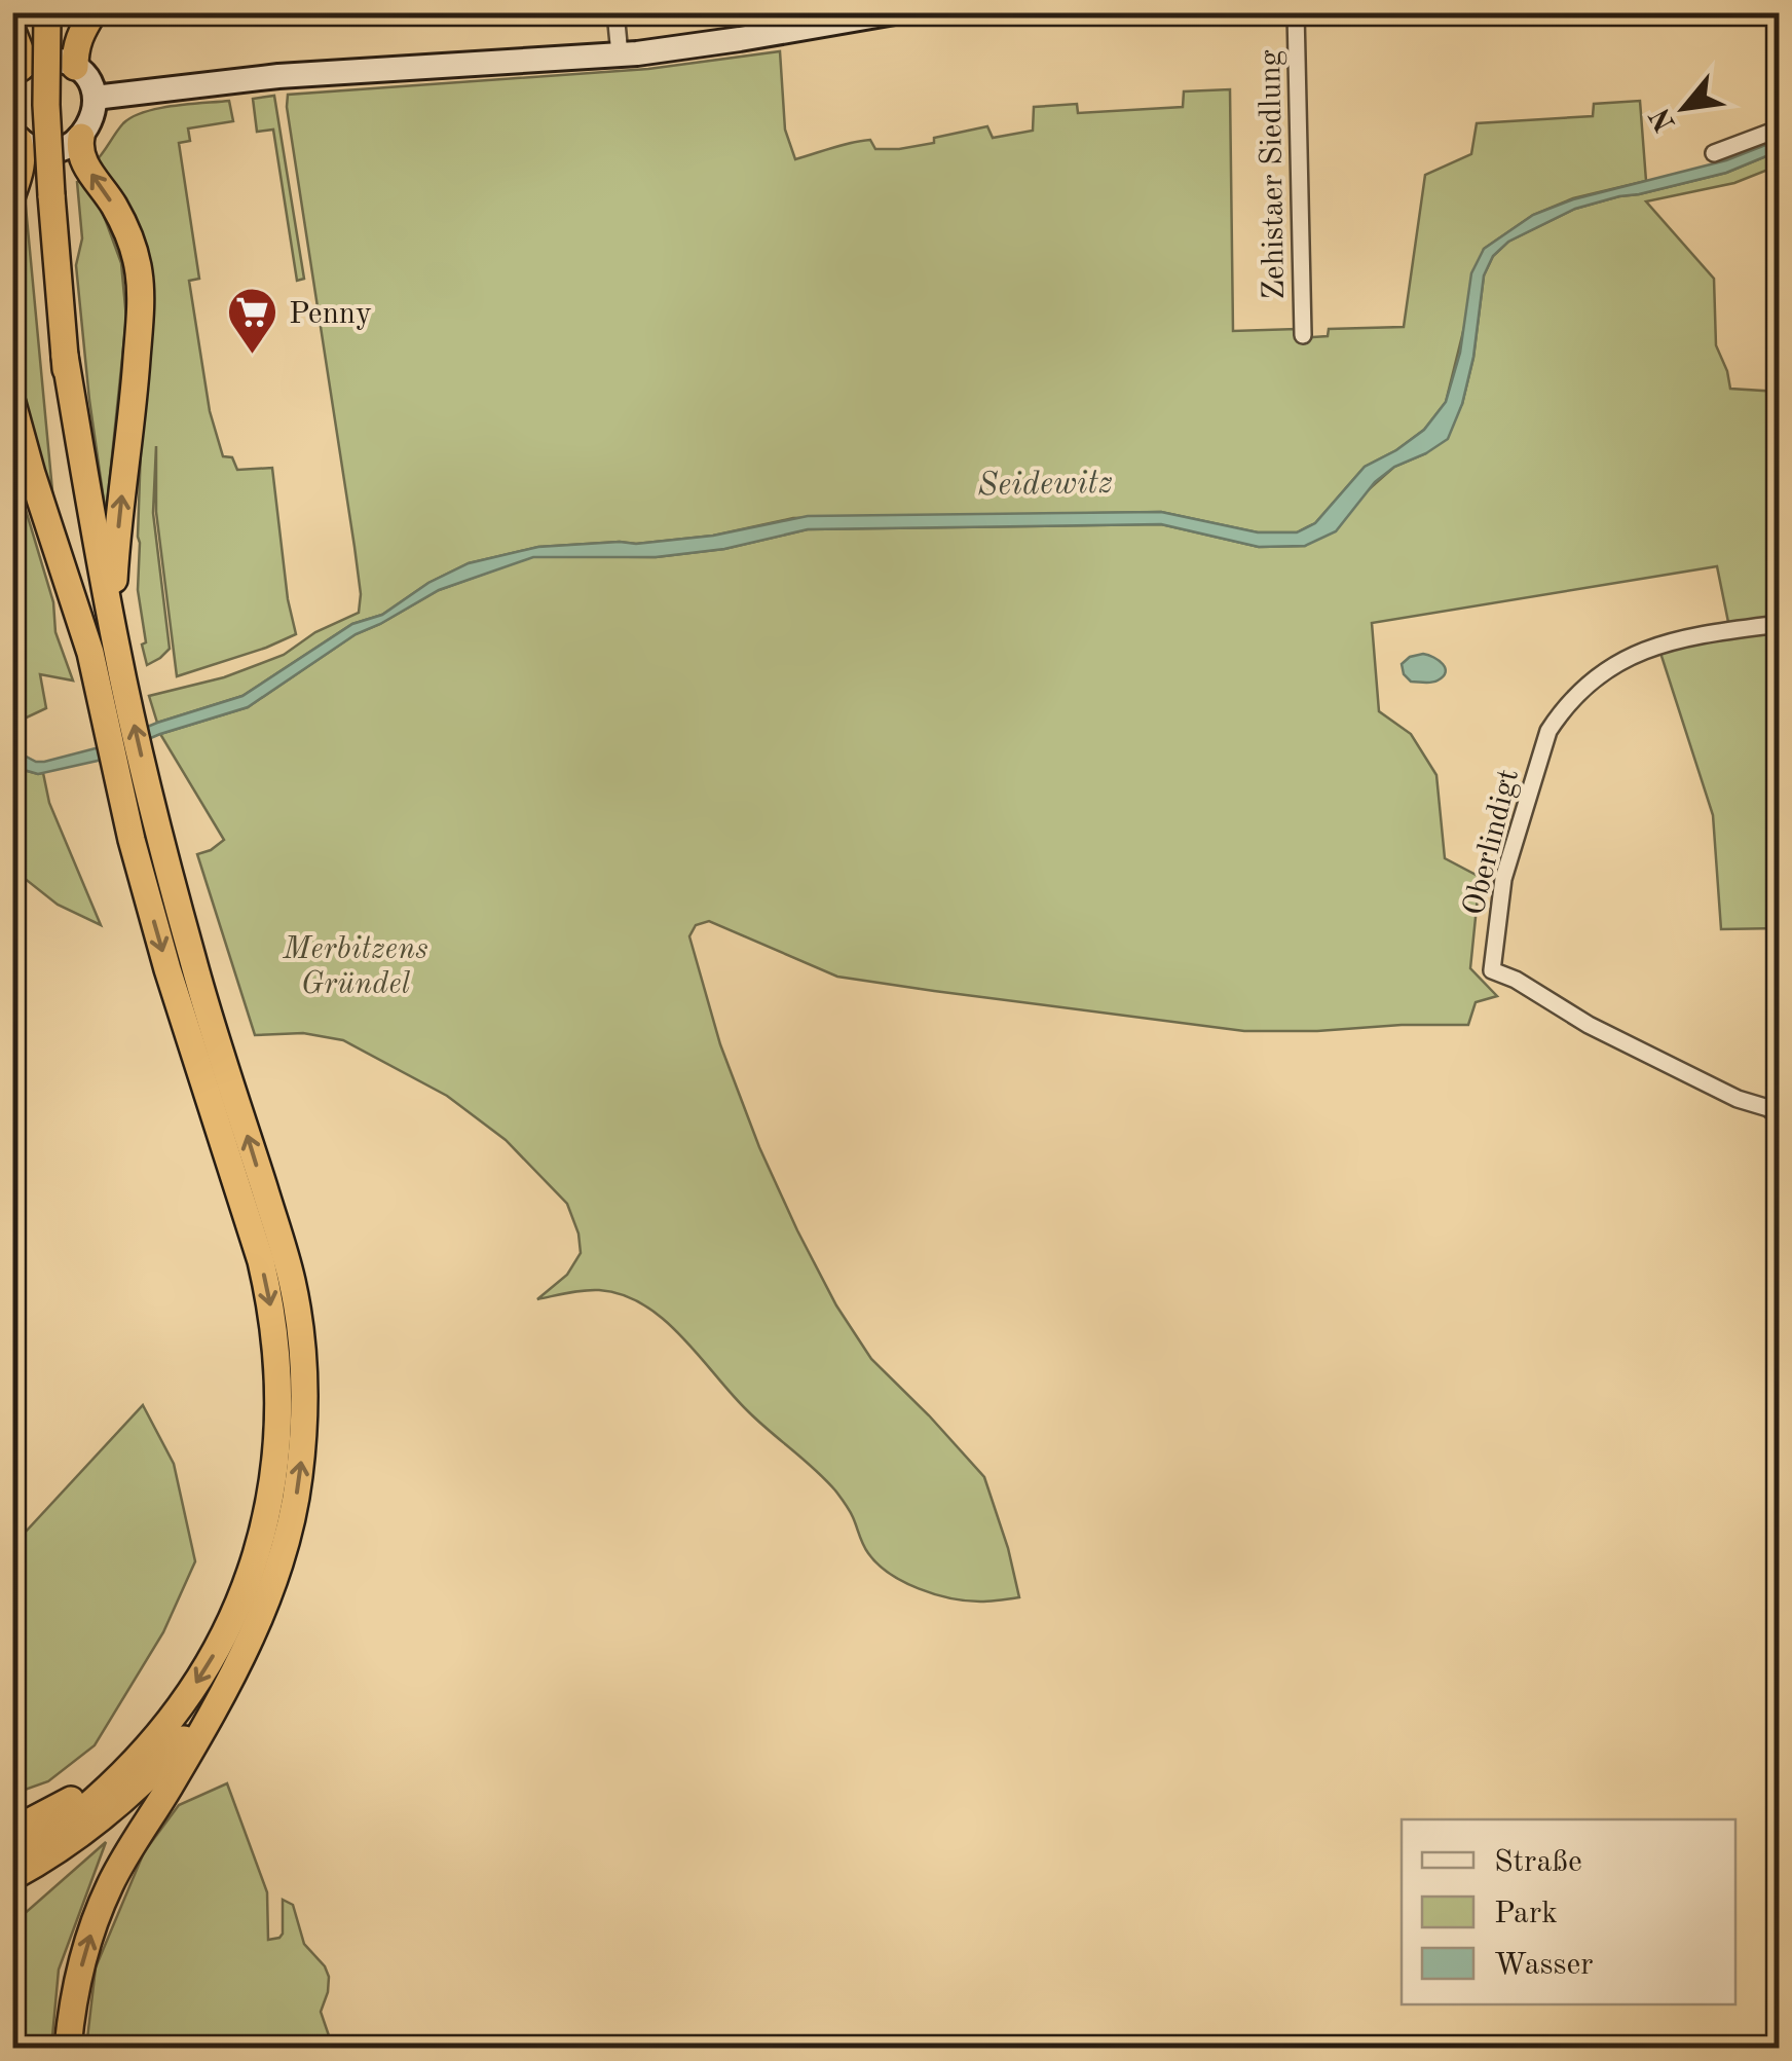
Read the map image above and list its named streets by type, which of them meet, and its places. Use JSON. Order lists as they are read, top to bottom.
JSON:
{
  "streets": {
    "street": ["Zehistaer Siedlung", "Oberlindigt"]
  },
  "water": ["Seidewitz"],
  "parks": ["Merbitzens Gründel"],
  "places": {
    "supermarket": ["Penny"]
  },
  "legend": ["Straße", "Park", "Wasser"],
  "north": "bottom left"
}
